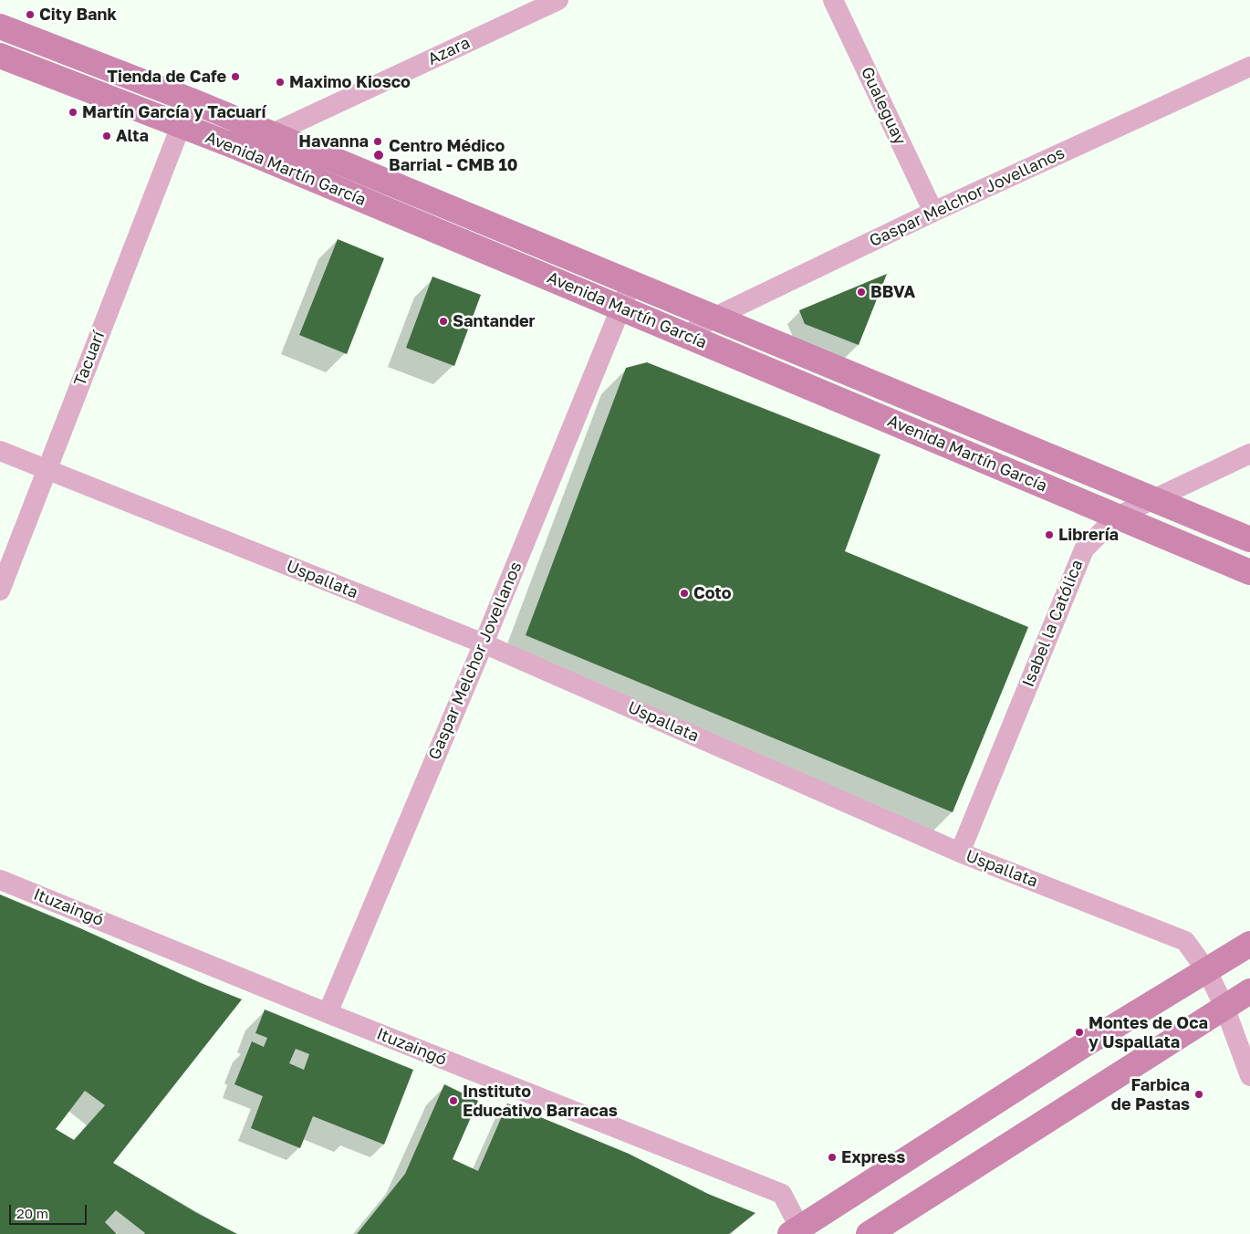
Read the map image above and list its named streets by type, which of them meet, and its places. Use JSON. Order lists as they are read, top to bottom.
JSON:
{
  "streets": {
    "main road": ["Avenida Martín García"],
    "street": [
      "Azara",
      "Gualeguay",
      "Gaspar Melchor Jovellanos",
      "Tacuarí",
      "Uspallata",
      "Isabel la Católica",
      "Ituzaingó"
    ]
  },
  "crossings": [
    ["Azara", "Avenida Martín García"],
    ["Gualeguay", "Gaspar Melchor Jovellanos"],
    ["Avenida Martín García", "Gaspar Melchor Jovellanos"],
    ["Avenida Martín García", "Tacuarí"],
    ["Avenida Martín García", "Isabel la Católica"],
    ["Gaspar Melchor Jovellanos", "Uspallata"],
    ["Gaspar Melchor Jovellanos", "Ituzaingó"],
    ["Tacuarí", "Uspallata"],
    ["Uspallata", "Isabel la Católica"]
  ],
  "places": [
    "City Bank",
    "Tienda de Cafe",
    "Maximo Kiosco",
    "Martín García y Tacuarí",
    "Alta",
    "Havanna",
    "Centro Médico Barrial - CMB 10",
    "BBVA",
    "Santander",
    "Librería",
    "Coto",
    "Montes de Oca y Uspallata",
    "Farbica de Pastas",
    "Instituto Educativo Barracas",
    "Express"
  ],
  "scale_bar": "20 m"
}
